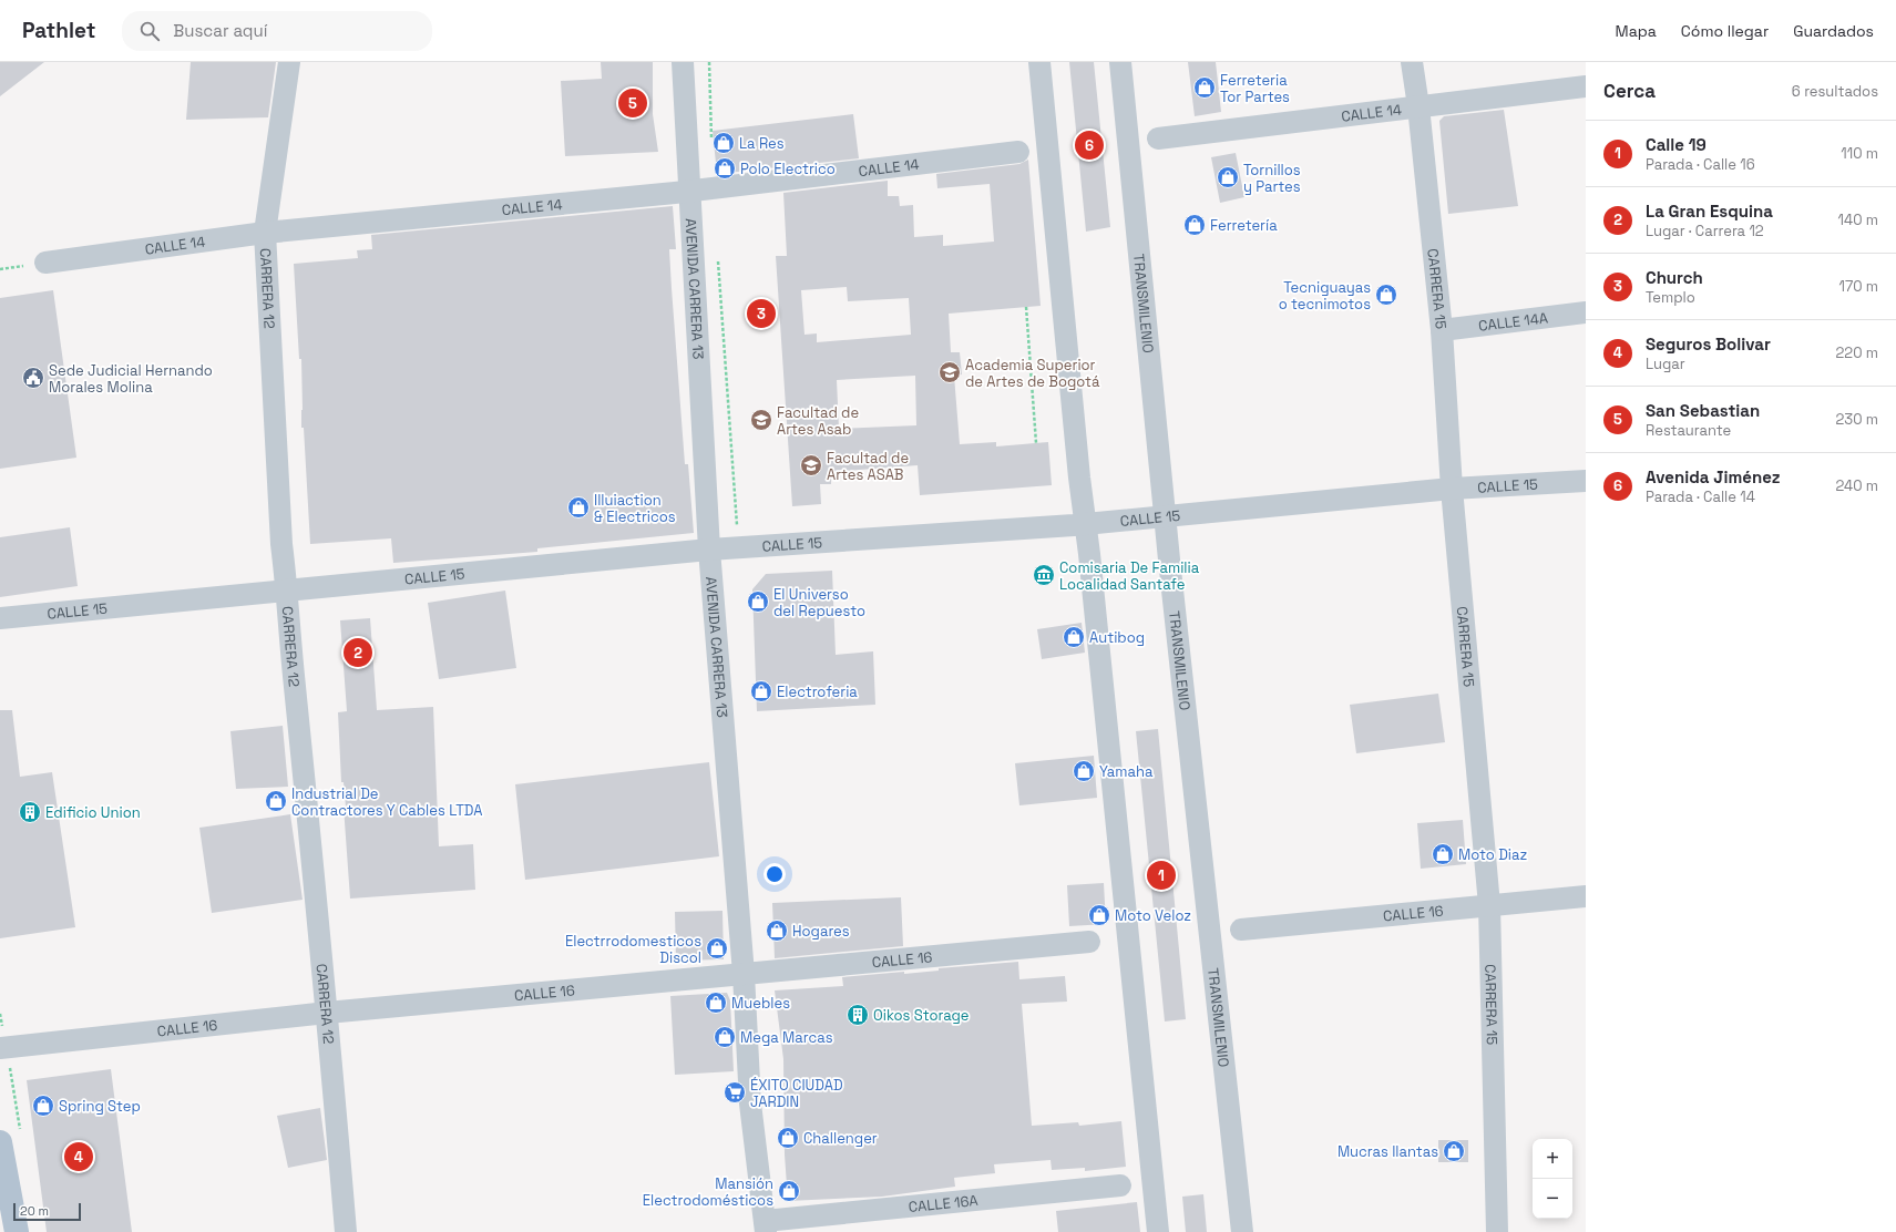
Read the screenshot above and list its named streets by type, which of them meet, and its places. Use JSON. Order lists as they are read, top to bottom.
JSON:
{
  "streets": {
    "street": [
      "CALLE 14",
      "CARRERA 15",
      "CARRERA 12",
      "AVENIDA CARRERA 13",
      "TRANSMILENIO",
      "CALLE 14A",
      "CALLE 15",
      "CALLE 16",
      "CALLE 16A"
    ]
  },
  "crossings": [
    ["CALLE 14", "CARRERA 15"],
    ["CALLE 14", "CARRERA 12"],
    ["CALLE 14", "AVENIDA CARRERA 13"],
    ["CARRERA 15", "CALLE 14A"],
    ["CARRERA 15", "CALLE 15"],
    ["CARRERA 15", "CALLE 16"],
    ["CARRERA 12", "CALLE 15"],
    ["CARRERA 12", "CALLE 16"],
    ["AVENIDA CARRERA 13", "CALLE 15"],
    ["AVENIDA CARRERA 13", "CALLE 16"],
    ["AVENIDA CARRERA 13", "CALLE 16A"],
    ["TRANSMILENIO", "CALLE 15"]
  ],
  "places": {
    "shop": [
      "Ferreteria Tor Partes",
      "La Res",
      "Polo Electrico",
      "Tornillos y Partes",
      "Ferretería",
      "Tecniguayas o tecnimotos",
      "Illuiaction & Electricos",
      "El Universo del Repuesto",
      "Autibog",
      "Electroferia",
      "Yamaha",
      "Industrial De Contractores Y Cables LTDA",
      "Moto Diaz",
      "Moto Veloz",
      "Hogares",
      "Electrrodomesticos Discol",
      "Muebles",
      "Mega Marcas",
      "Spring Step",
      "Challenger",
      "Mucras llantas",
      "Mansión Electrodomésticos"
    ],
    "school or university": ["Academia Superior de Artes de Bogotá", "Facultad de Artes Asab", "Facultad de Artes ASAB"],
    "public building": ["Sede Judicial Hernando Morales Molina"],
    "museum": ["Comisaria De Familia Localidad Santafe"],
    "building": ["Edificio Union", "Oikos Storage"],
    "supermarket": ["ÉXITO CIUDAD JARDIN"]
  },
  "scale_bar": "20 m",
  "page": {
    "header": "Pathlet",
    "search": "Buscar aquí",
    "nav": ["Mapa", "Cómo llegar", "Guardados"],
    "heading": ["Cerca", "6 resultados"],
    "pins": [
      "5",
      "6",
      "3",
      "2",
      "1",
      "4"
    ],
    "list": [
      {
        "mark": "1",
        "name": "Calle 19",
        "note": "Parada · Calle 16",
        "value": "110 m"
      },
      {
        "mark": "2",
        "name": "La Gran Esquina",
        "note": "Lugar · Carrera 12",
        "value": "140 m"
      },
      {
        "mark": "3",
        "name": "Church",
        "note": "Templo",
        "value": "170 m"
      },
      {
        "mark": "4",
        "name": "Seguros Bolivar",
        "note": "Lugar",
        "value": "220 m"
      },
      {
        "mark": "5",
        "name": "San Sebastian",
        "note": "Restaurante",
        "value": "230 m"
      },
      {
        "mark": "6",
        "name": "Avenida Jiménez",
        "note": "Parada · Calle 14",
        "value": "240 m"
      }
    ],
    "map_buttons": ["+", "−"],
    "scale": "20 m"
  }
}
